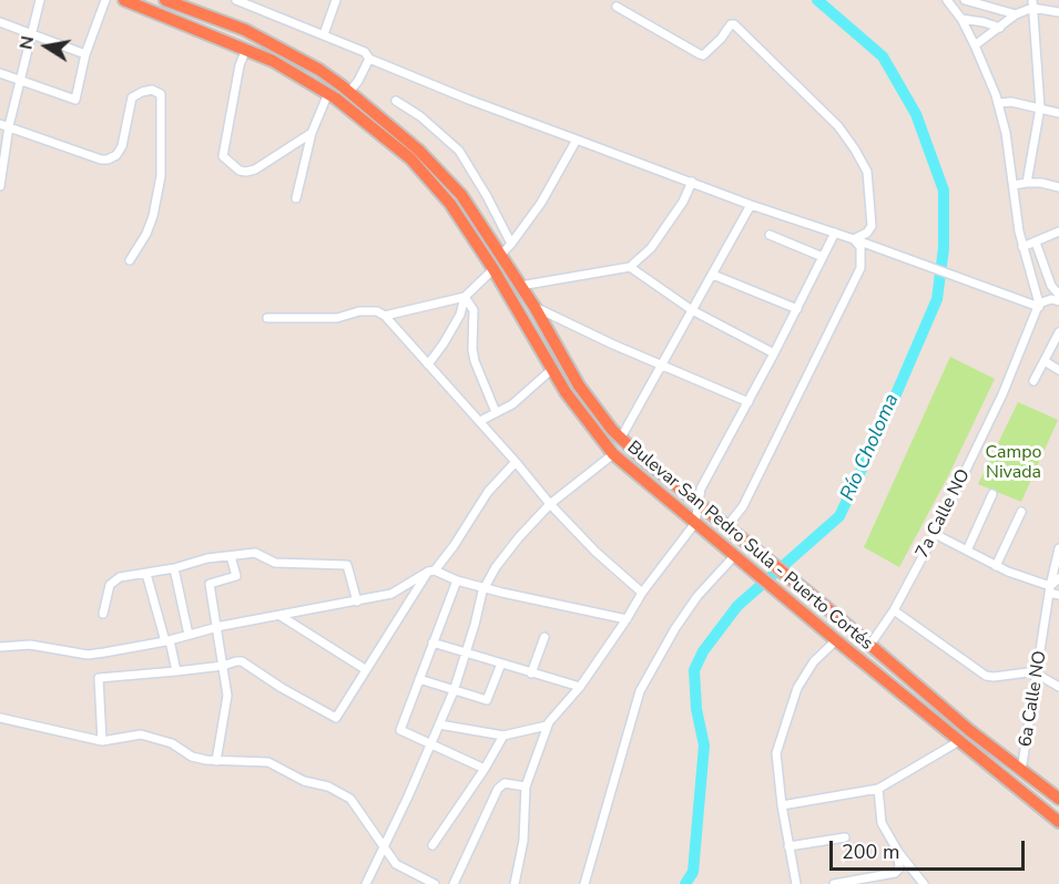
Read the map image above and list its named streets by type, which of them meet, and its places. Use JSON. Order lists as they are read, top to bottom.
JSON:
{
  "streets": {
    "highway": ["Bulevar San Pedro Sula - Puerto Cortés"],
    "street": ["7a Calle NO", "6a Calle NO"]
  },
  "crossings": [
    ["7a Calle NO", "Bulevar San Pedro Sula - Puerto Cortés"],
    ["Bulevar San Pedro Sula - Puerto Cortés", "6a Calle NO"]
  ],
  "water": ["Río Choloma"],
  "parks": ["Campo Nivada"],
  "scale_bar": "200 m",
  "north": "left"
}
